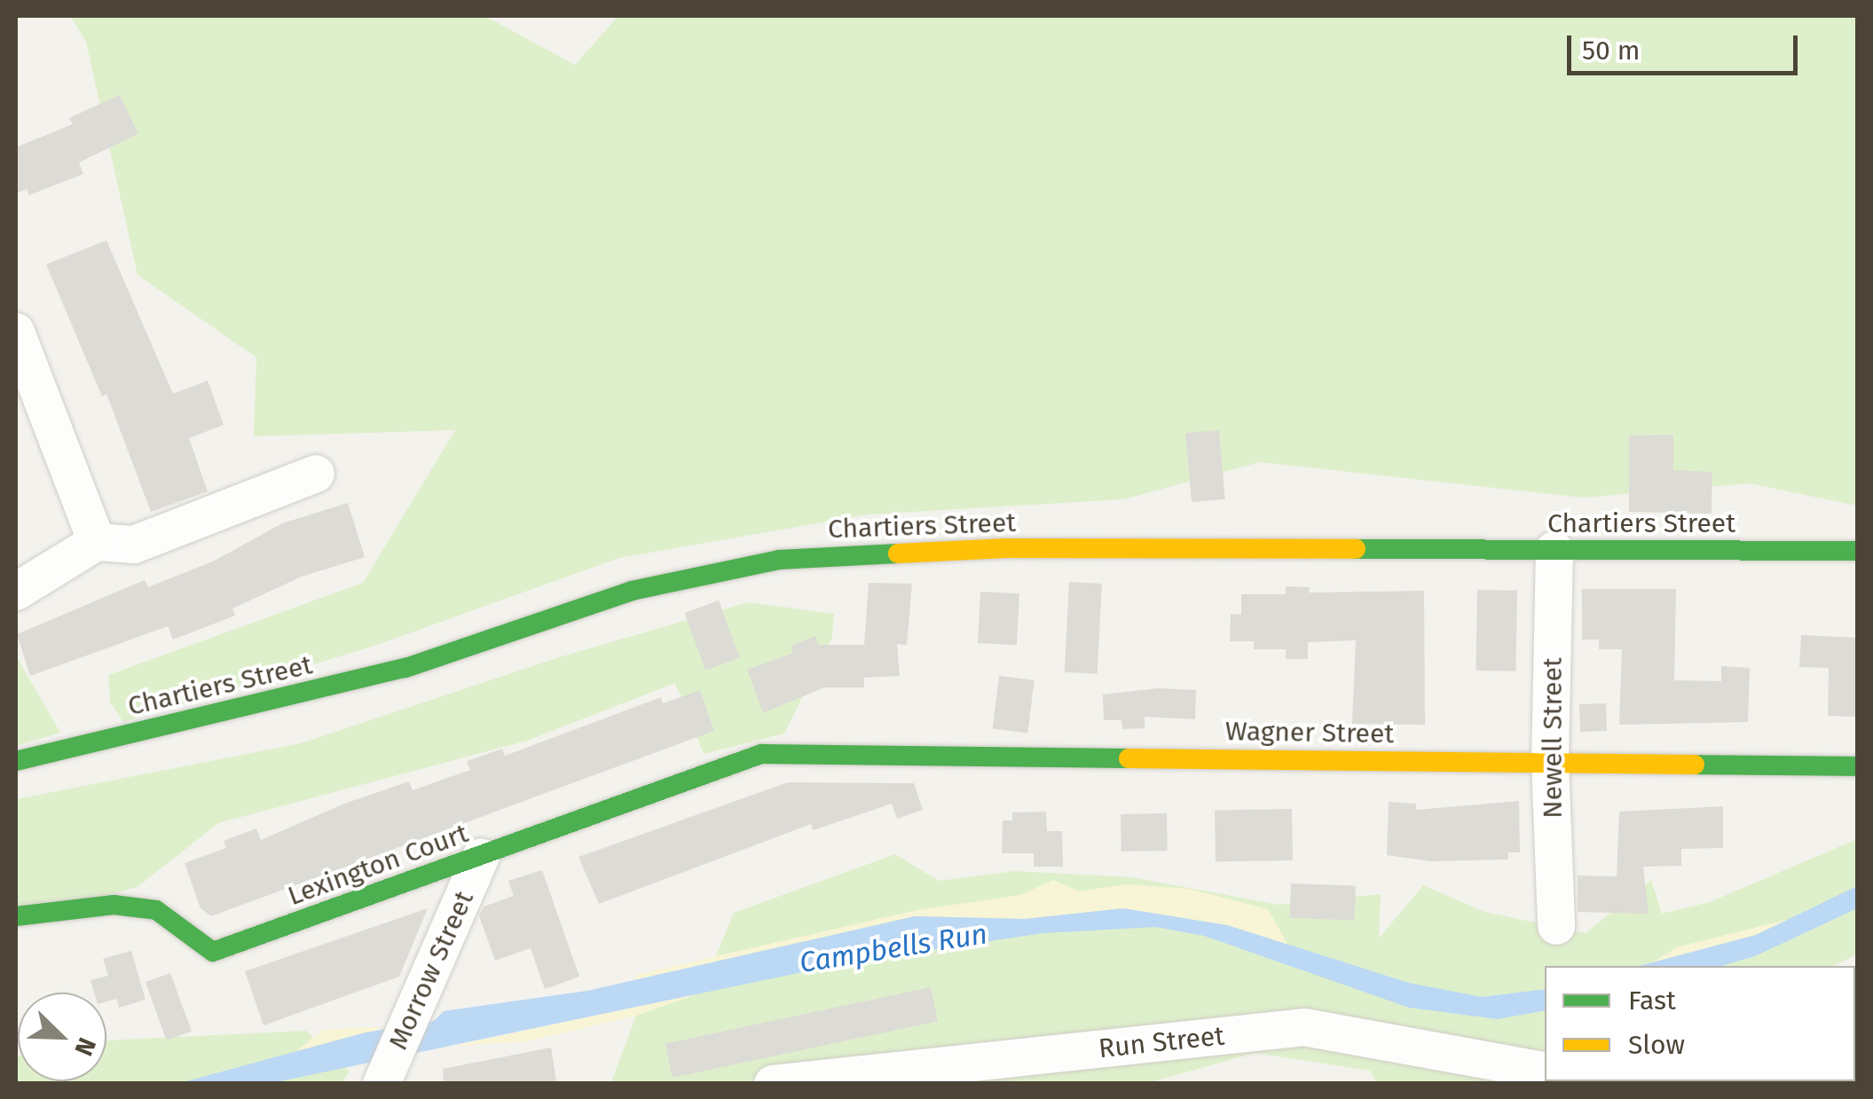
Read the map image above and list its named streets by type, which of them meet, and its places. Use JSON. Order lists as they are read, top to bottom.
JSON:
{
  "streets": {
    "street": [
      "Chartiers Street",
      "Wagner Street",
      "Newell Street",
      "Lexington Court",
      "Morrow Street",
      "Run Street"
    ]
  },
  "crossings": [
    ["Chartiers Street", "Newell Street"],
    ["Wagner Street", "Newell Street"],
    ["Wagner Street", "Lexington Court"],
    ["Lexington Court", "Morrow Street"]
  ],
  "water": ["Campbells Run"],
  "legend": ["Fast", "Slow"],
  "scale_bar": "50 m",
  "north": "bottom right"
}
